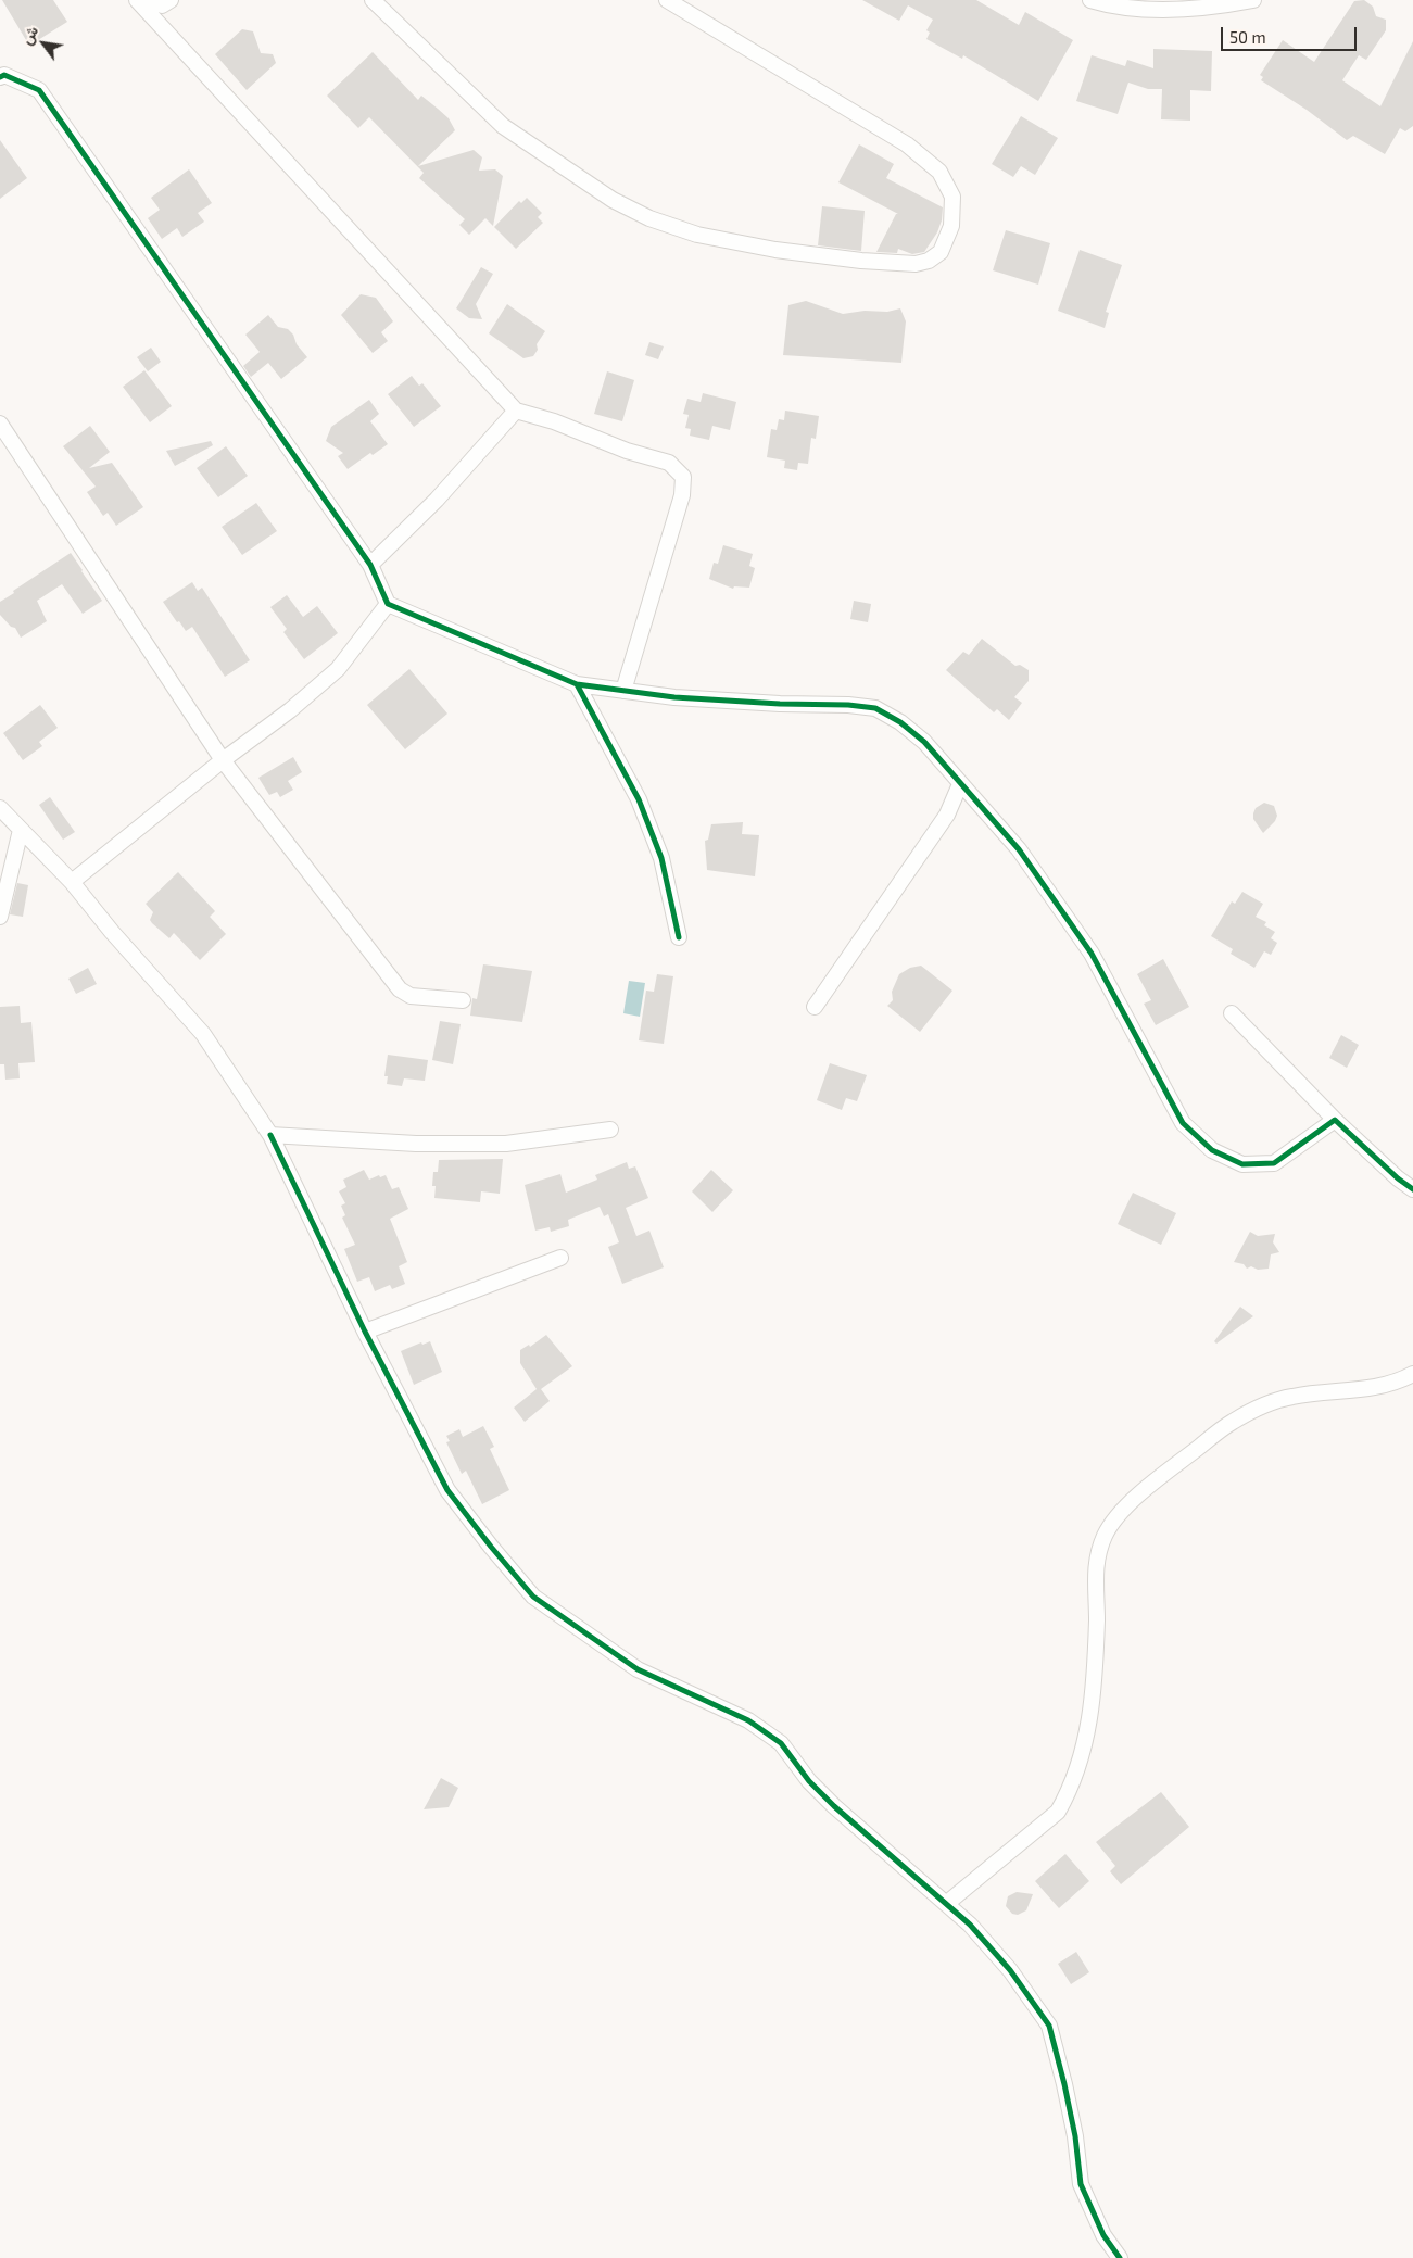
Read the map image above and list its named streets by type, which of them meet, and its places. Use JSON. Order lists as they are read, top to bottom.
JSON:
{
  "scale_bar": "50 m",
  "north": "top left"
}
